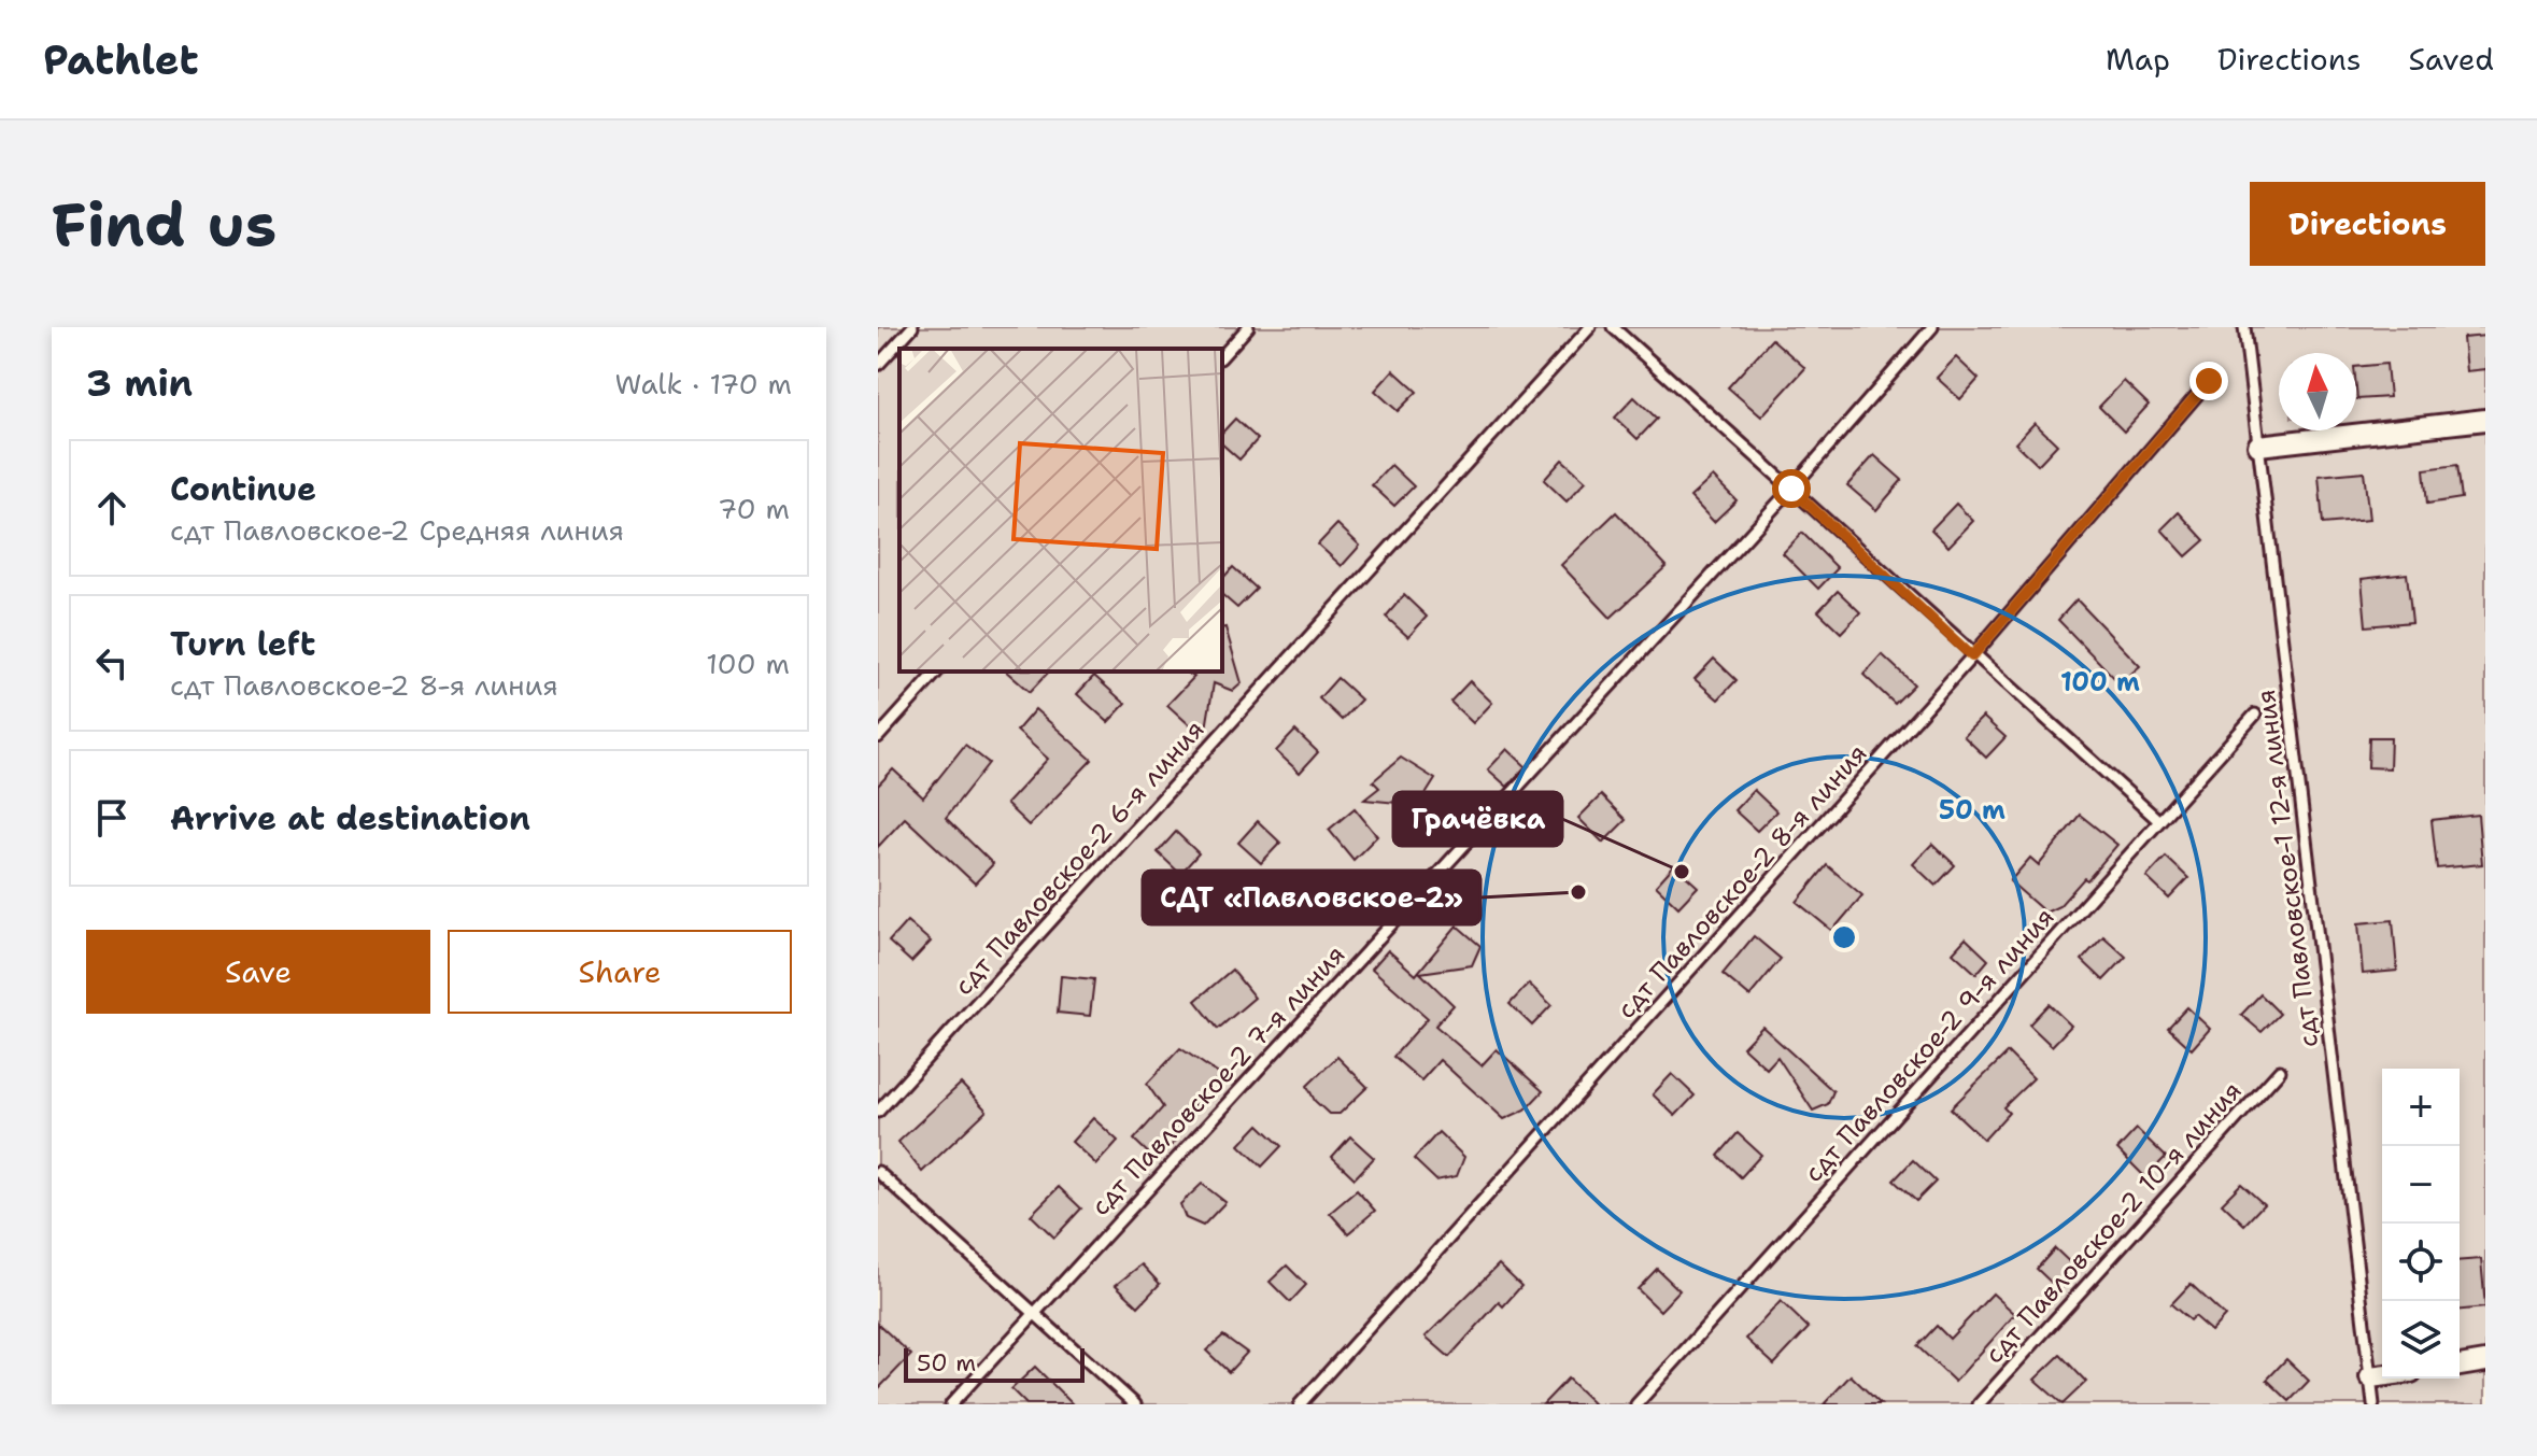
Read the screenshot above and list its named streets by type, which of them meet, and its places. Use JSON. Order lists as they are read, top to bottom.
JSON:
{
  "streets": {
    "lane": [
      "сдт Павловское-2 6-я линия",
      "сдт Павловское-1 12-я линия",
      "сдт Павловское-2 8-я линия",
      "сдт Павловское-2 9-я линия",
      "сдт Павловское-2 7-я линия",
      "сдт Павловское-2 10-я линия"
    ]
  },
  "places": ["Грачёвка", "СДТ «Павловское-2»"],
  "scale_bar": "50 m",
  "north": "top",
  "page": {
    "header": "Pathlet",
    "nav": ["Map", "Directions", "Saved"],
    "buttons": [
      "Directions",
      ["Save", "Share"]
    ],
    "title": "Find us",
    "heading": ["3 min", "Walk · 170 m"],
    "list": [
      ["Continue", "сдт Павловское-2 Средняя линия", "70 m"],
      ["Turn left", "сдт Павловское-2 8-я линия", "100 m"],
      "Arrive at destination"
    ],
    "map_buttons": ["+", "−"],
    "scale": "50 m"
  },
  "rings": ["100 m", "50 m"]
}
